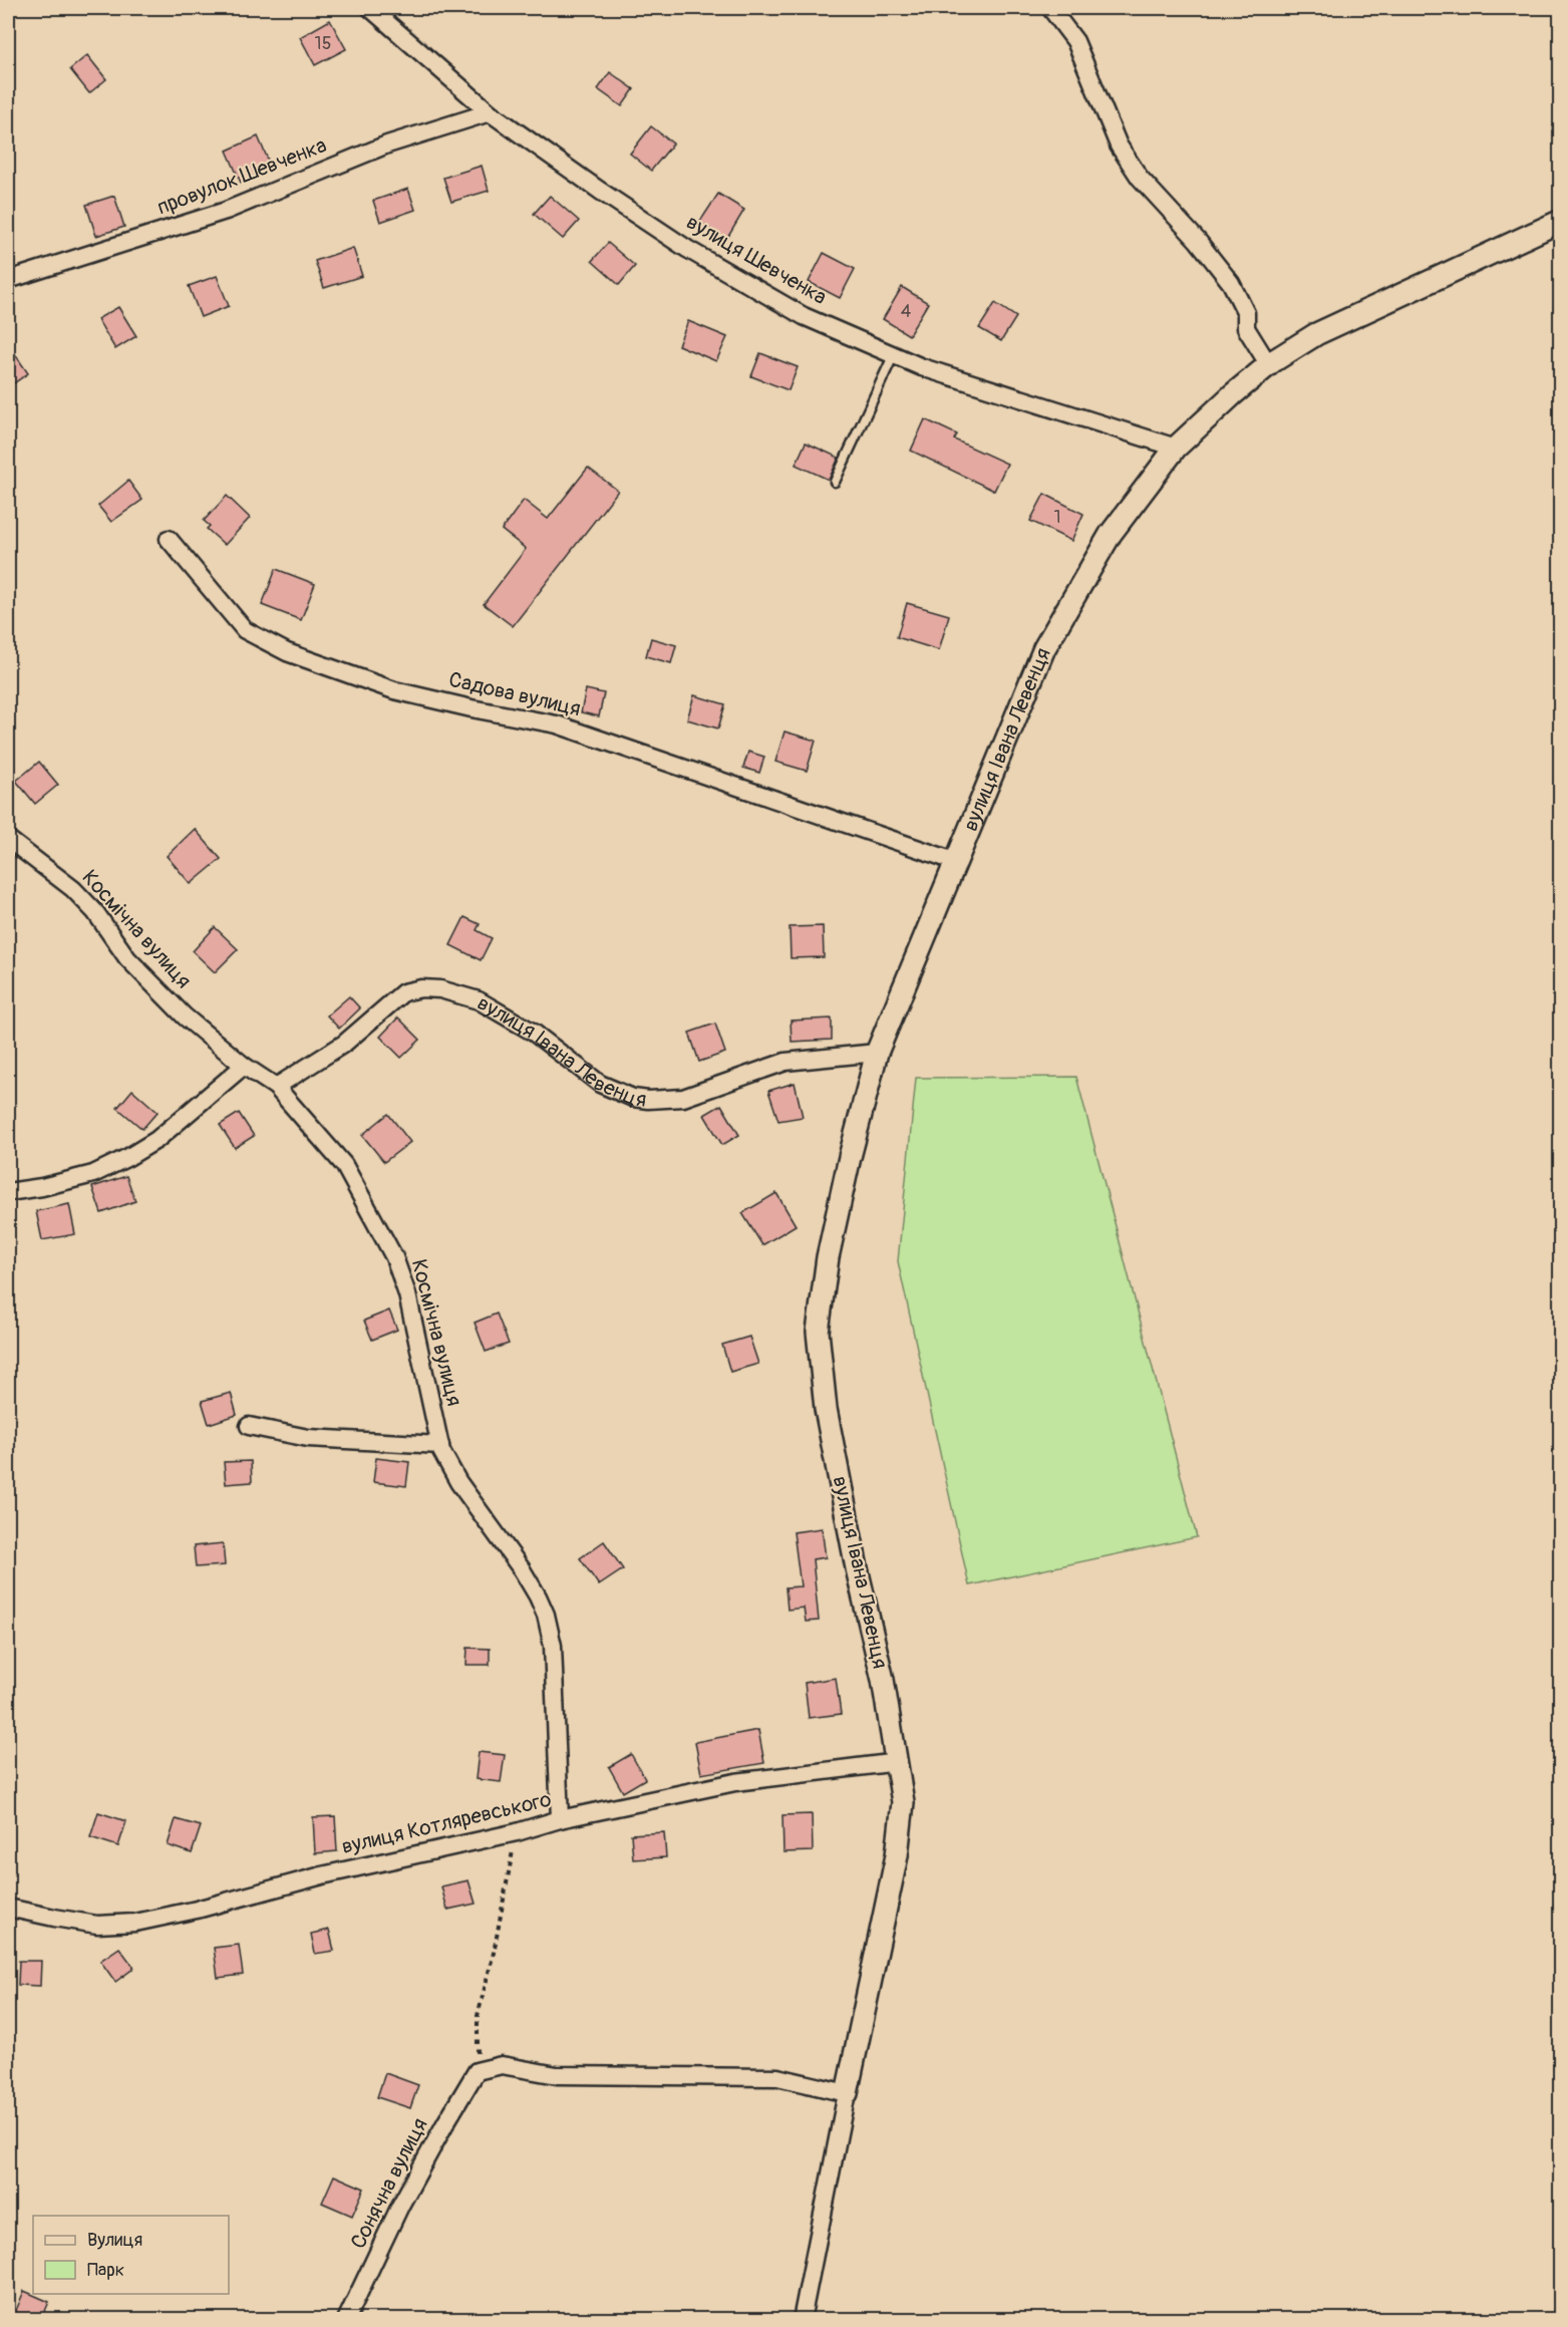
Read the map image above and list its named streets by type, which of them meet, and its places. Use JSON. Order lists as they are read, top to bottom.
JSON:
{
  "streets": {
    "street": [
      "провулок Шевченка",
      "вулиця Шевченка",
      "Садова вулиця",
      "вулиця Івана Левенця",
      "Космічна вулиця",
      "вулиця Котляревського",
      "Сонячна вулиця"
    ]
  },
  "crossings": [
    ["провулок Шевченка", "вулиця Шевченка"],
    ["вулиця Шевченка", "вулиця Івана Левенця"],
    ["Садова вулиця", "вулиця Івана Левенця"],
    ["вулиця Івана Левенця", "Космічна вулиця"],
    ["вулиця Івана Левенця", "вулиця Котляревського"],
    ["Космічна вулиця", "вулиця Котляревського"]
  ],
  "house_numbers": ["15", "4", "1"],
  "legend": ["Вулиця", "Парк"]
}
